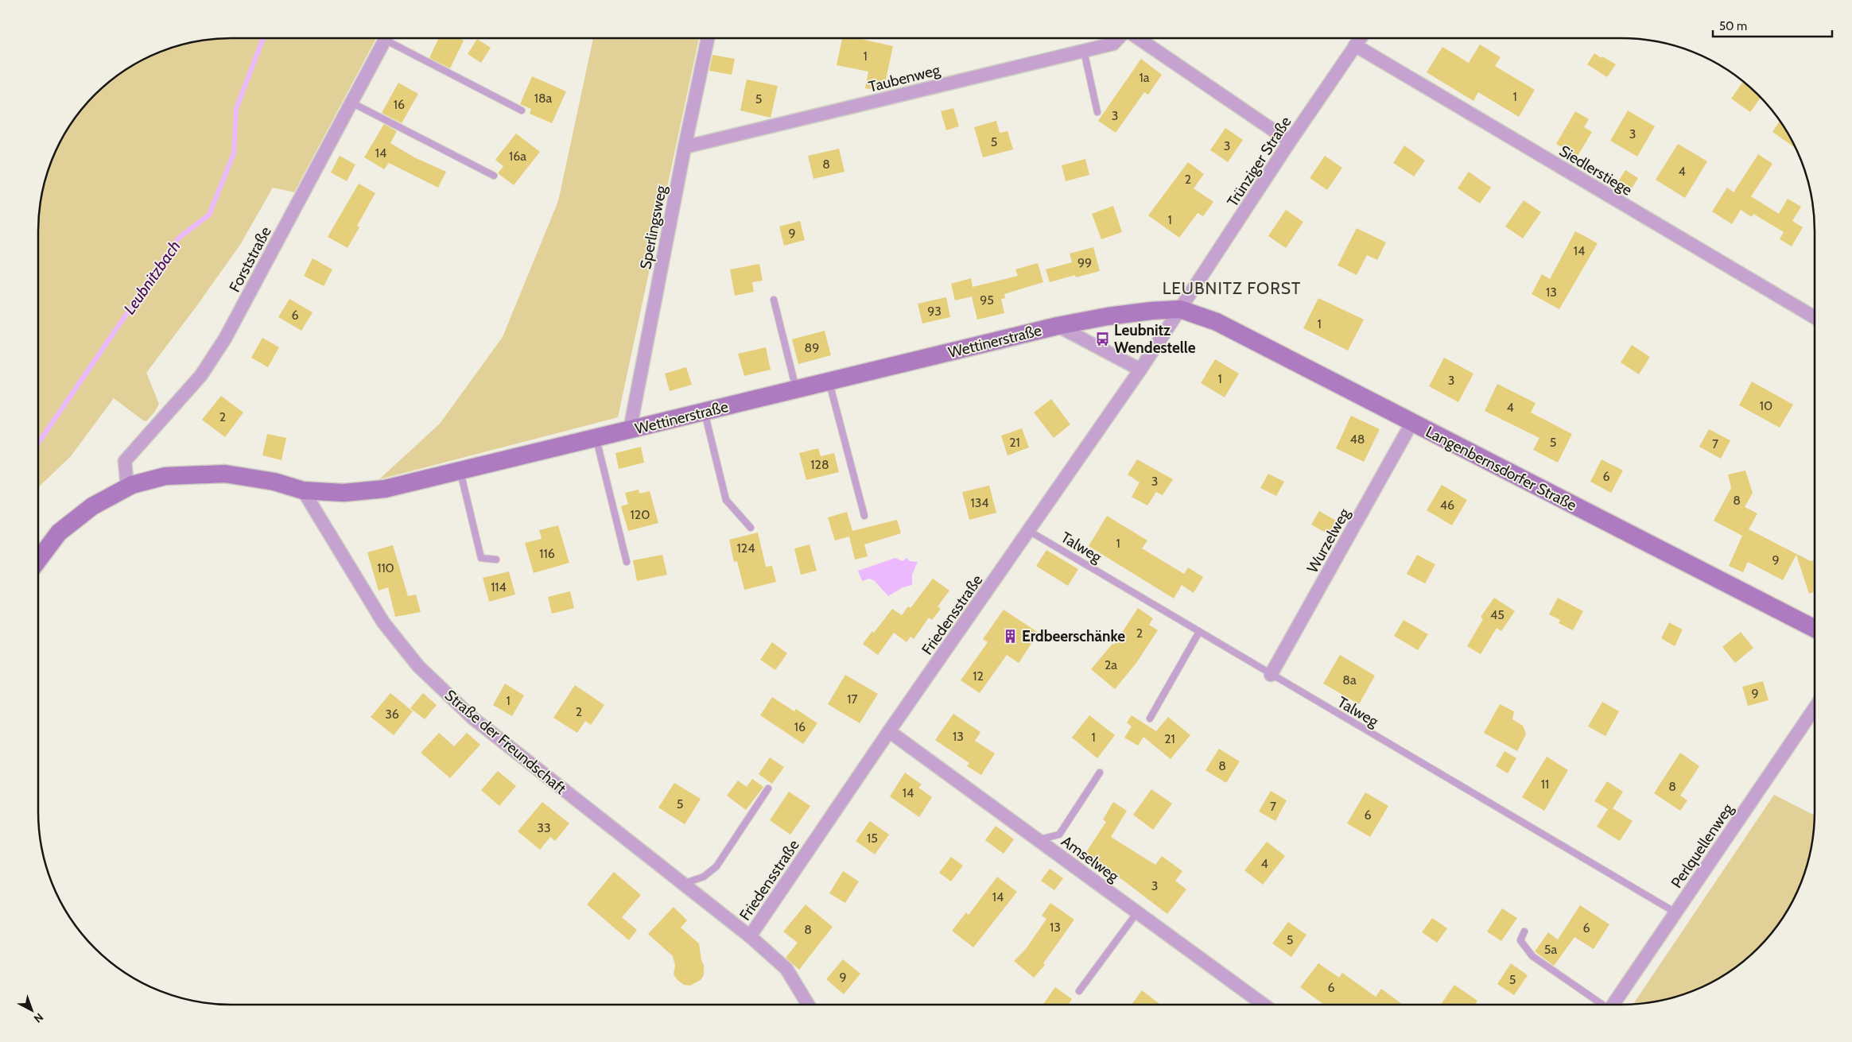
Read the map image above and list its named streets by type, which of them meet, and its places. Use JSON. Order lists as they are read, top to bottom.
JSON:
{
  "streets": {
    "street": [
      "Taubenweg",
      "Trünziger Straße",
      "Siedlerstiege",
      "Sperlingsweg",
      "Forststraße",
      "Wettinerstraße",
      "Langenbernsdorfer Straße",
      "Wurzelweg",
      "Friedensstraße",
      "Straße der Freundschaft",
      "Perlquellenweg",
      "Amselweg"
    ],
    "lane": ["Talweg"]
  },
  "crossings": [
    ["Taubenweg", "Sperlingsweg"],
    ["Trünziger Straße", "Siedlerstiege"],
    ["Trünziger Straße", "Wettinerstraße"],
    ["Trünziger Straße", "Langenbernsdorfer Straße"],
    ["Trünziger Straße", "Friedensstraße"],
    ["Sperlingsweg", "Wettinerstraße"],
    ["Wettinerstraße", "Langenbernsdorfer Straße"],
    ["Wettinerstraße", "Friedensstraße"],
    ["Wettinerstraße", "Straße der Freundschaft"],
    ["Langenbernsdorfer Straße", "Wurzelweg"],
    ["Langenbernsdorfer Straße", "Friedensstraße"],
    ["Wurzelweg", "Talweg"],
    ["Talweg", "Friedensstraße"],
    ["Talweg", "Perlquellenweg"],
    ["Friedensstraße", "Straße der Freundschaft"],
    ["Friedensstraße", "Amselweg"]
  ],
  "districts": ["LEUBNITZ FORST"],
  "water": ["Leubnitzbach"],
  "places": {
    "bus stop": ["Leubnitz Wendestelle"],
    "building": ["Erdbeerschänke"]
  },
  "house_numbers": [
    "1",
    "1a",
    "1",
    "18a",
    "5",
    "16",
    "3",
    "3",
    "5",
    "3",
    "14",
    "16a",
    "8",
    "4",
    "2",
    "1",
    "9",
    "14",
    "99",
    "13",
    "95",
    "93",
    "6",
    "1",
    "89",
    "1",
    "3",
    "10",
    "4",
    "2",
    "48",
    "21",
    "5",
    "7",
    "128",
    "6",
    "3",
    "8",
    "134",
    "46",
    "120",
    "1",
    "124",
    "116",
    "9",
    "110",
    "114",
    "45",
    "2",
    "2a",
    "12",
    "8a",
    "9",
    "17",
    "1",
    "2",
    "36",
    "16",
    "13",
    "1",
    "21",
    "8",
    "11",
    "8",
    "14",
    "5",
    "7",
    "6",
    "33",
    "15",
    "4",
    "3",
    "14",
    "13",
    "6",
    "8",
    "5",
    "5a",
    "9",
    "5",
    "6"
  ],
  "scale_bar": "50 m",
  "north": "bottom right"
}
